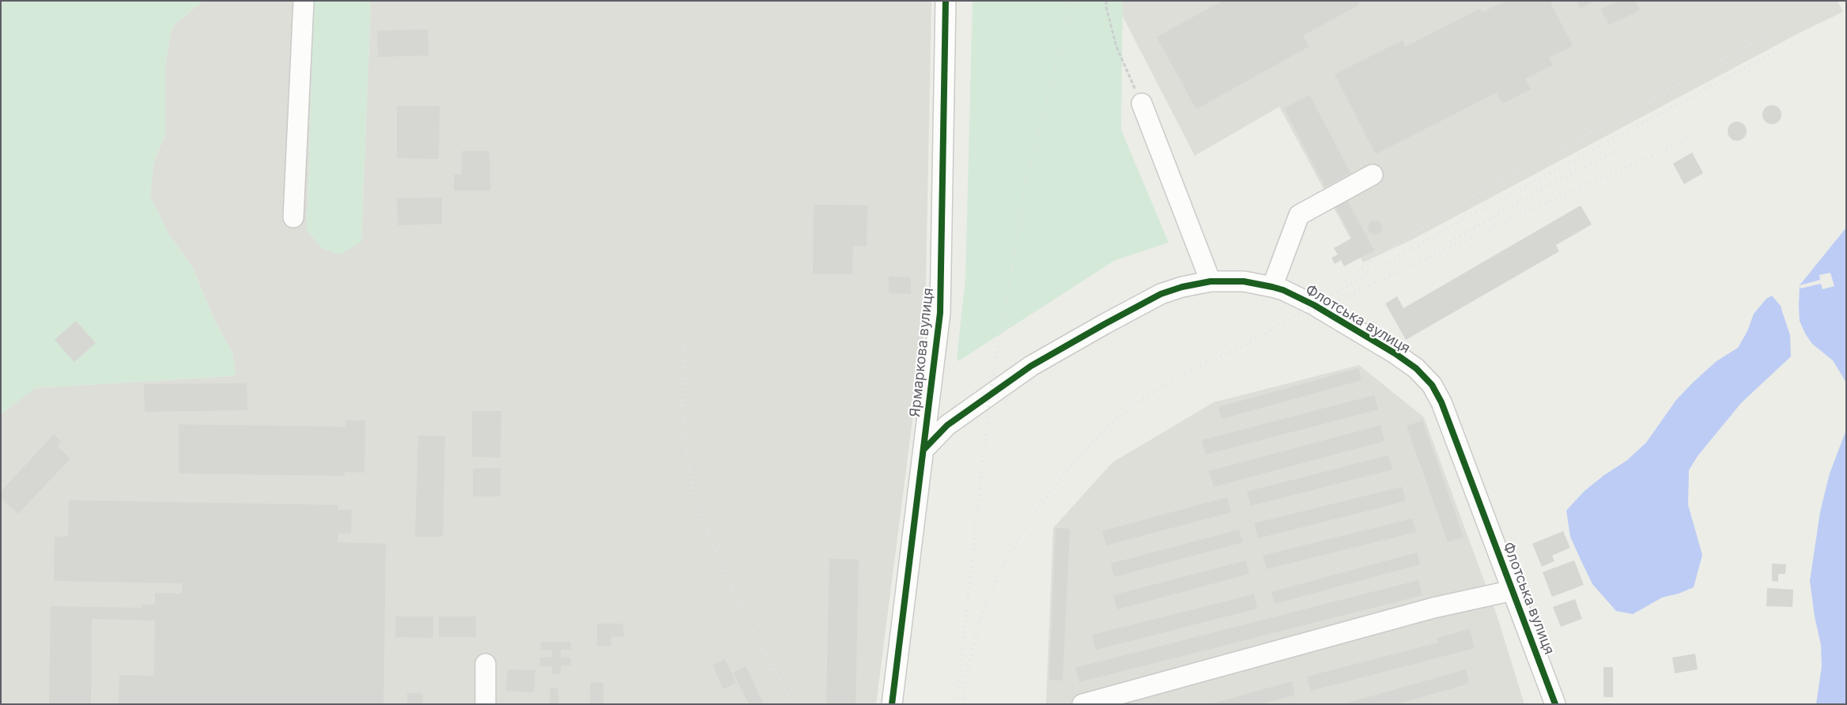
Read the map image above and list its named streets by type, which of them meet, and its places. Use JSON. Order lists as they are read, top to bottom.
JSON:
{
  "streets": {
    "street": ["Флотська вулиця", "Ярмаркова вулиця"]
  },
  "crossings": [
    ["Флотська вулиця", "Ярмаркова вулиця"]
  ]
}
